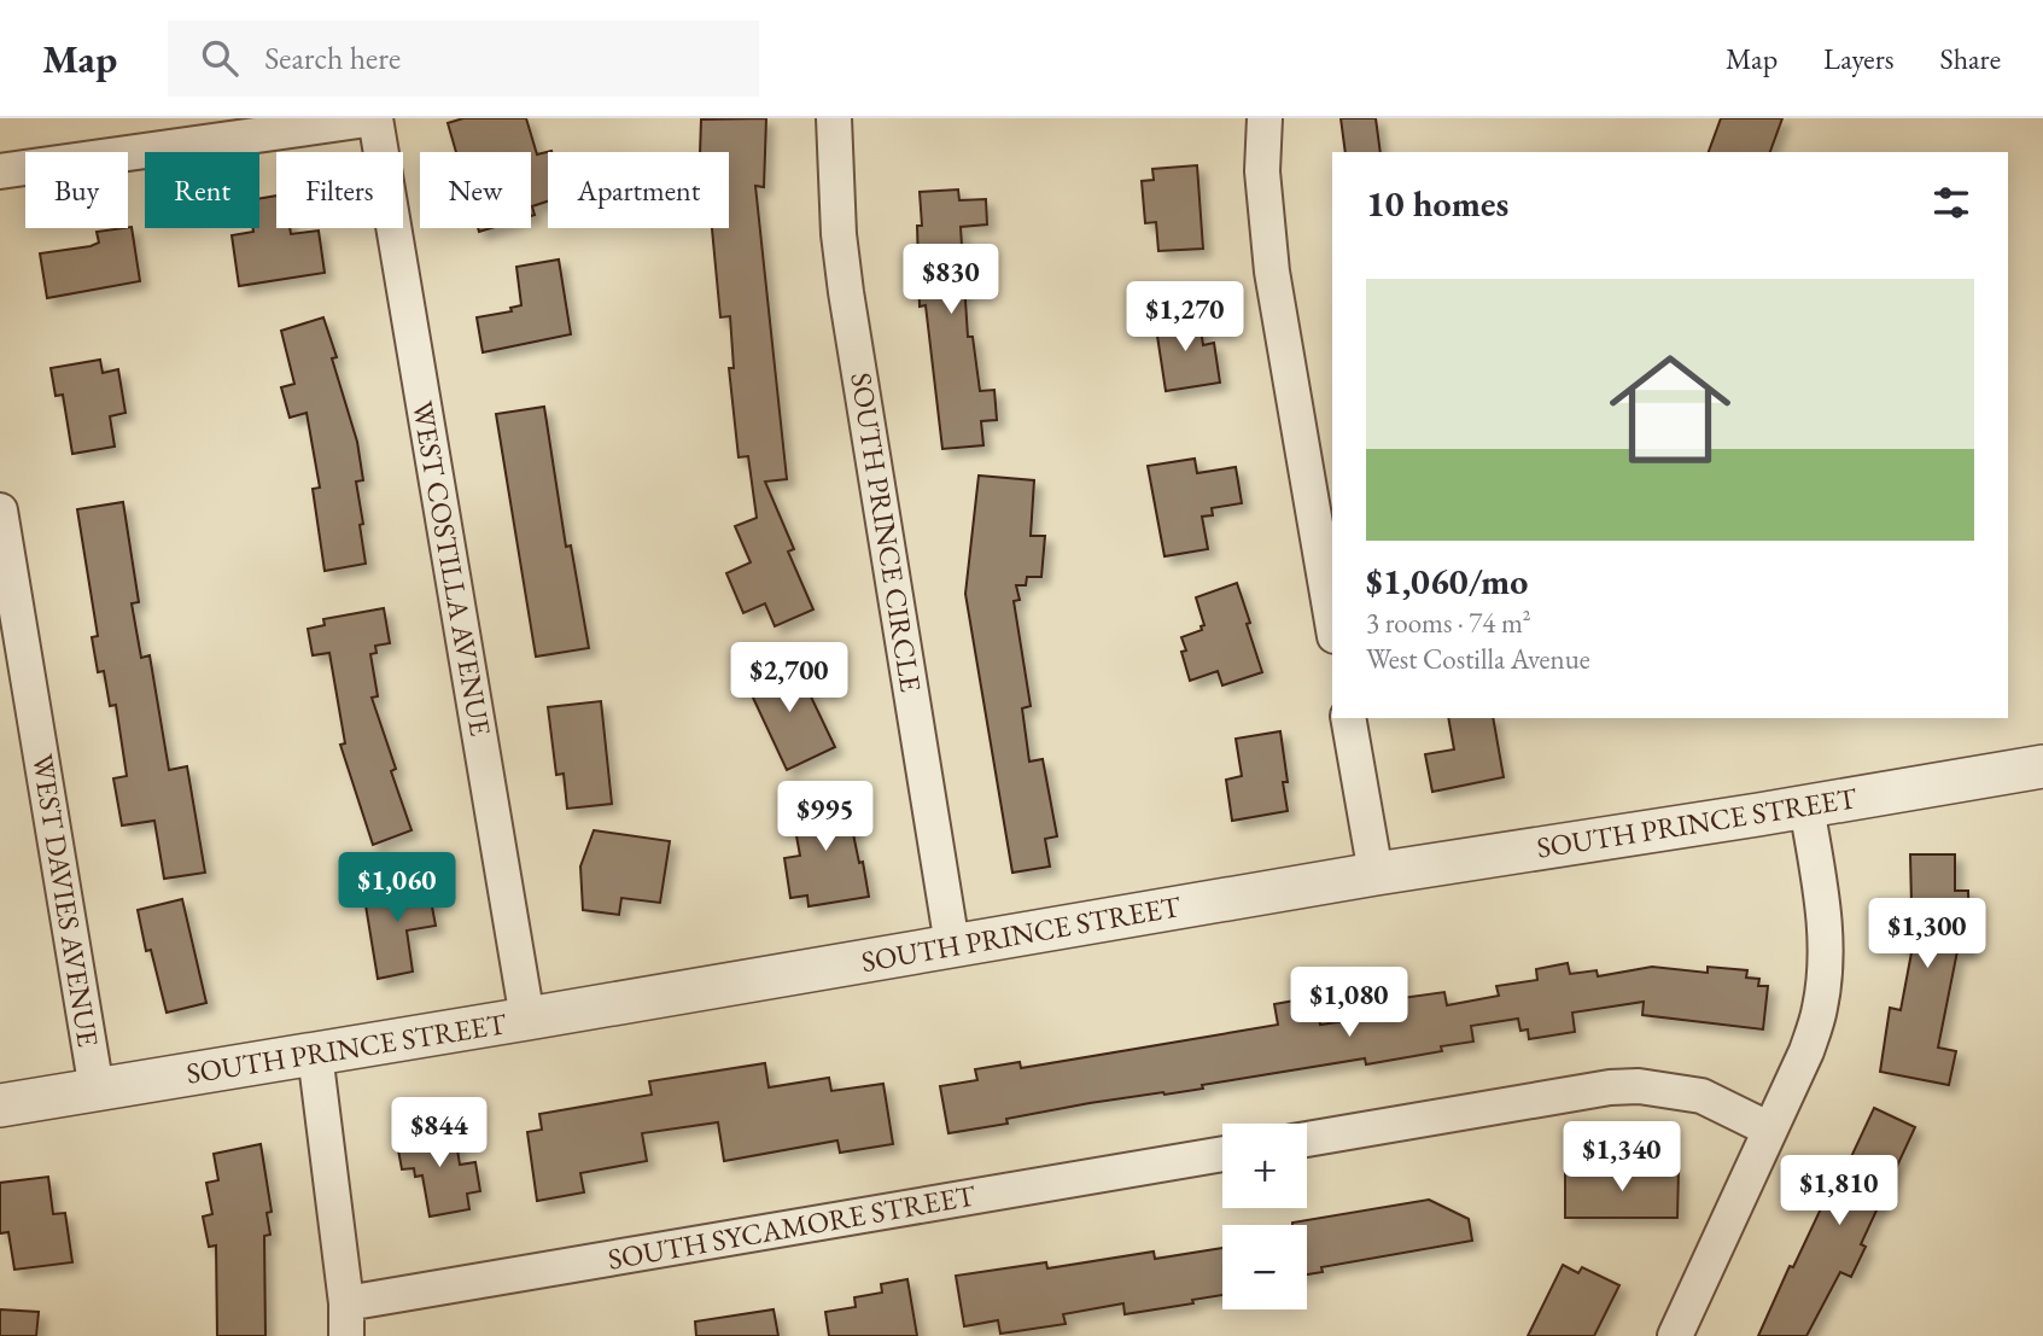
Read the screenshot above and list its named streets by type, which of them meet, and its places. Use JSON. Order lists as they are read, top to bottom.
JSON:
{
  "streets": {
    "street": [
      "SOUTH PRINCE CIRCLE",
      "WEST COSTILLA AVENUE",
      "SOUTH PRINCE STREET",
      "WEST DAVIES AVENUE",
      "SOUTH SYCAMORE STREET"
    ]
  },
  "crossings": [
    ["SOUTH PRINCE CIRCLE", "SOUTH PRINCE STREET"],
    ["WEST COSTILLA AVENUE", "SOUTH PRINCE STREET"],
    ["SOUTH PRINCE STREET", "WEST DAVIES AVENUE"]
  ],
  "page": {
    "header": "Map",
    "search": "Search here",
    "nav": ["Map", "Layers", "Share"],
    "chip": [
      "Buy",
      "Rent",
      "Filters",
      "New",
      "Apartment"
    ],
    "heading": "10 homes",
    "price": [
      "$830",
      "$1,270",
      "$2,700",
      "$995",
      "$1,060",
      "$1,300",
      "$1,080",
      "$844",
      "$1,340",
      "$1,810"
    ],
    "list": [
      {
        "name": "$1,060/mo",
        "note": "3 rooms · 74 m² · West Costilla Avenue"
      }
    ],
    "map_buttons": ["+", "−"]
  }
}
